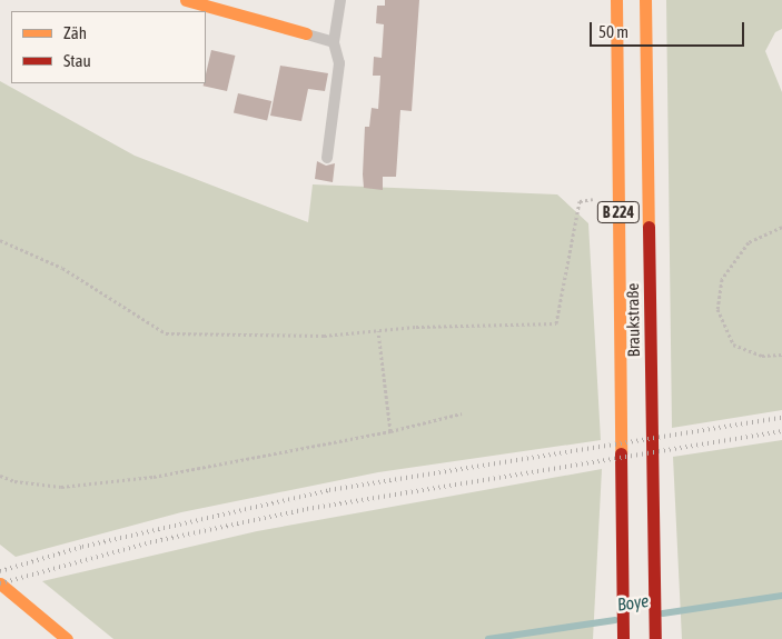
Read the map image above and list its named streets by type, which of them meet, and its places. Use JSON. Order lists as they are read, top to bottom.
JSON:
{
  "streets": {
    "main road": ["B 224", "Braukstraße"]
  },
  "water": ["Boye"],
  "legend": ["Zäh", "Stau"],
  "scale_bar": "50 m"
}
